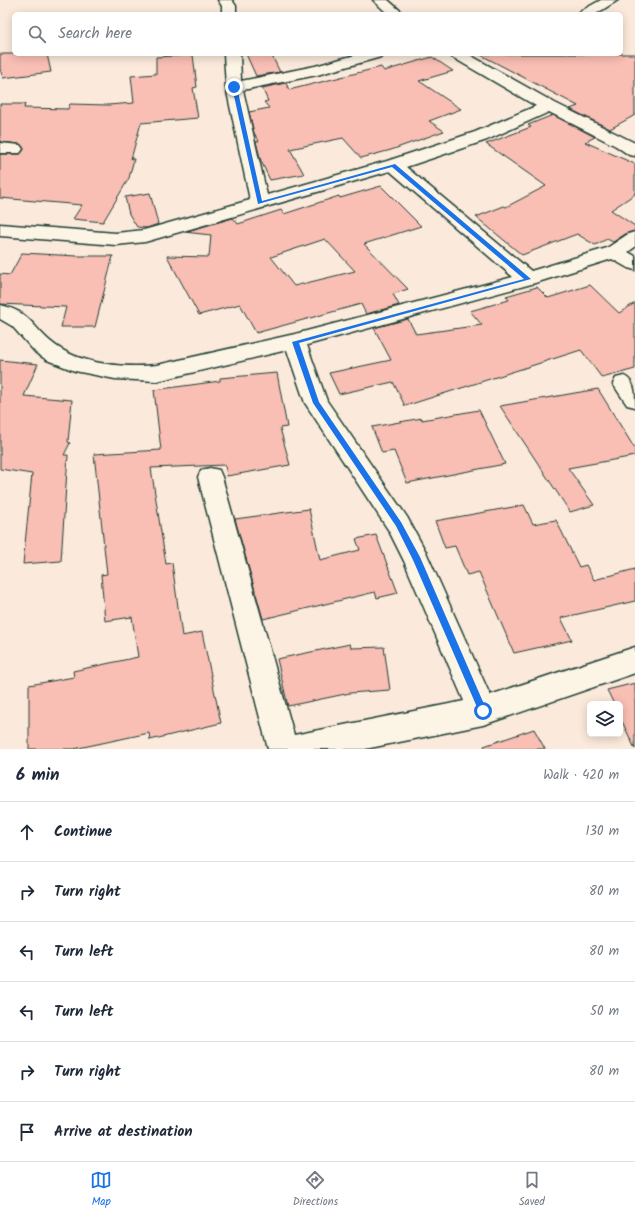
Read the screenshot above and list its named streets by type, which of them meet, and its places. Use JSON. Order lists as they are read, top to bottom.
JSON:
{
  "page": {
    "search": "Search here",
    "heading": ["6 min", "Walk · 420 m"],
    "list": [
      ["Continue", "130 m"],
      ["Turn right", "80 m"],
      ["Turn left", "80 m"],
      ["Turn left", "50 m"],
      ["Turn right", "80 m"],
      "Arrive at destination"
    ],
    "nav": ["Map", "Directions", "Saved"]
  }
}
